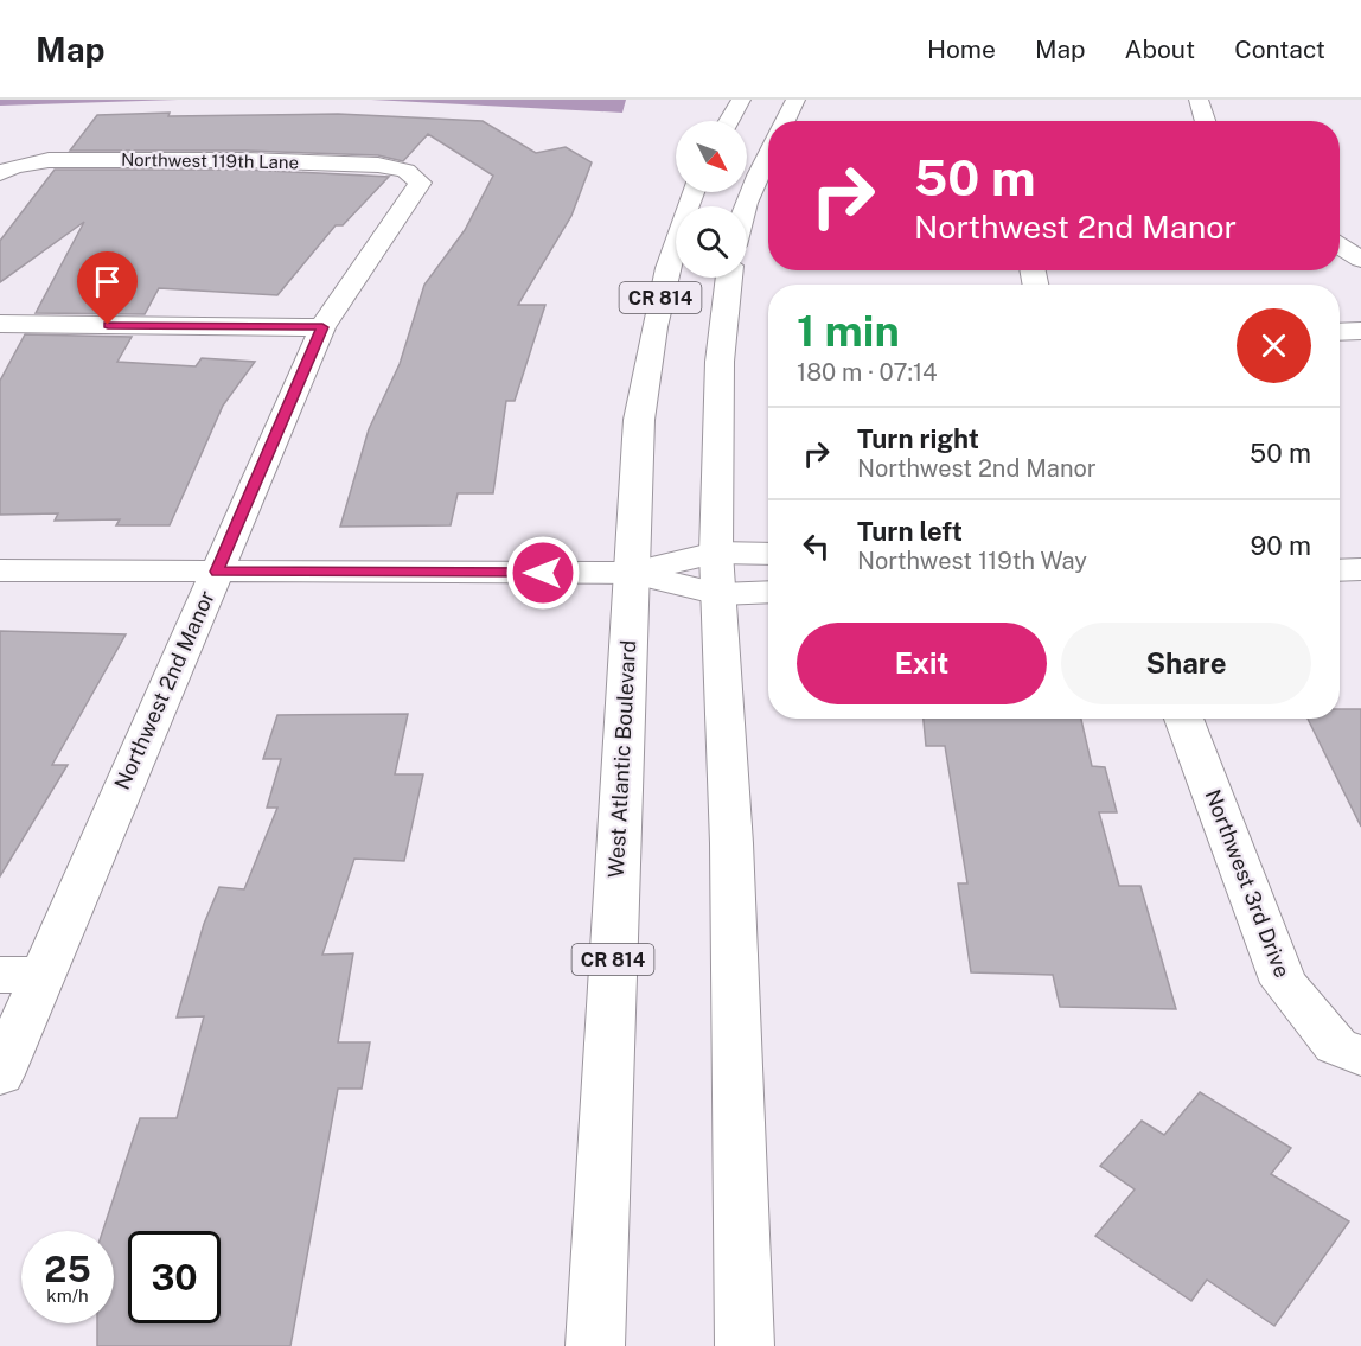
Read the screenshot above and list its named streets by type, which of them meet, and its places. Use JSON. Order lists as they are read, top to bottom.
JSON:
{
  "streets": {
    "street": [
      "Northwest 119th Lane",
      "CR 814",
      "Northwest 2nd Manor",
      "West Atlantic Boulevard",
      "Northwest 3rd Drive"
    ]
  },
  "crossings": [
    ["Northwest 119th Lane", "Northwest 2nd Manor"]
  ],
  "north": "bottom right",
  "page": {
    "header": "Map",
    "nav": [
      "Home",
      "Map",
      "About",
      "Contact"
    ],
    "turn": ["50 m", "Northwest 2nd Manor"],
    "heading": ["1 min", "180 m · 07:14"],
    "list": [
      {
        "name": "Turn right",
        "note": "Northwest 2nd Manor",
        "value": "50 m"
      },
      {
        "name": "Turn left",
        "note": "Northwest 119th Way",
        "value": "90 m"
      }
    ],
    "buttons": ["Exit", "Share"],
    "speed": "25 km/h",
    "limit": "30"
  }
}
